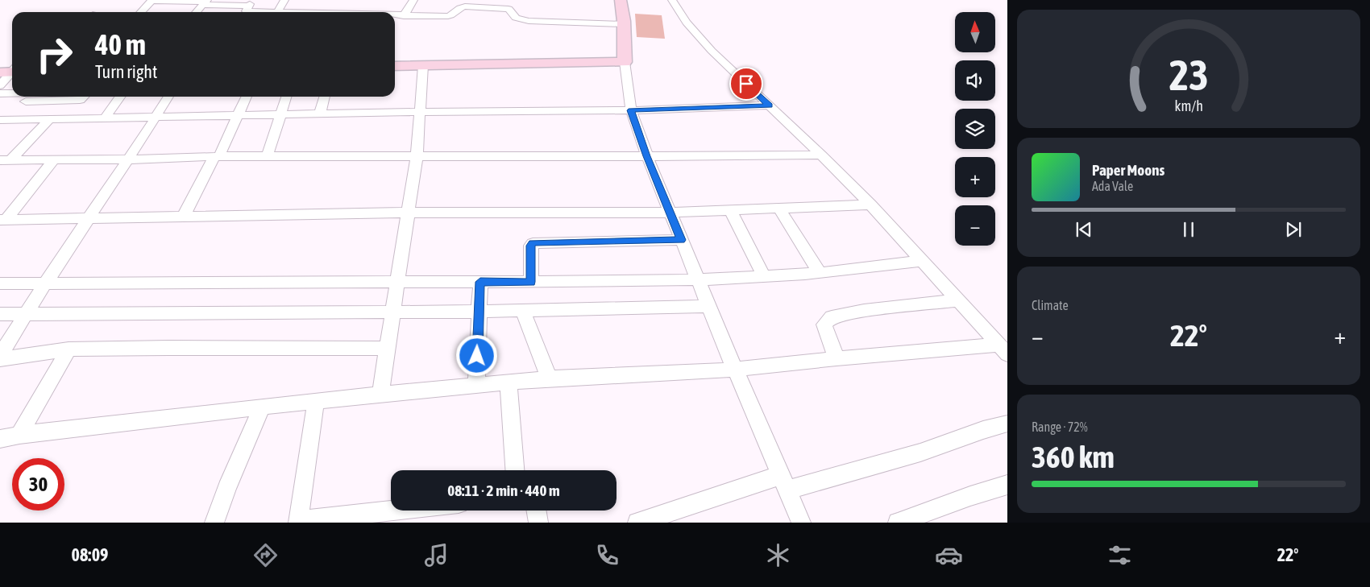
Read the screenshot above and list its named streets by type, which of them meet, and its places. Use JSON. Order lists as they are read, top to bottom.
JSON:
{
  "north": "top",
  "page": {
    "map_buttons": ["+", "−"],
    "turn": ["40 m", "Turn right"],
    "song": ["Paper Moons", "Ada Vale"],
    "tile": [
      "Climate",
      ["Range · 72%", "360 km"]
    ],
    "heat": ["−", "22°", "+"],
    "limit": "30",
    "trip": "08:11 · 2 min · 440 m",
    "tabs": ["08:09", "22°"],
    "gauge": ["23", "km/h"]
  }
}
